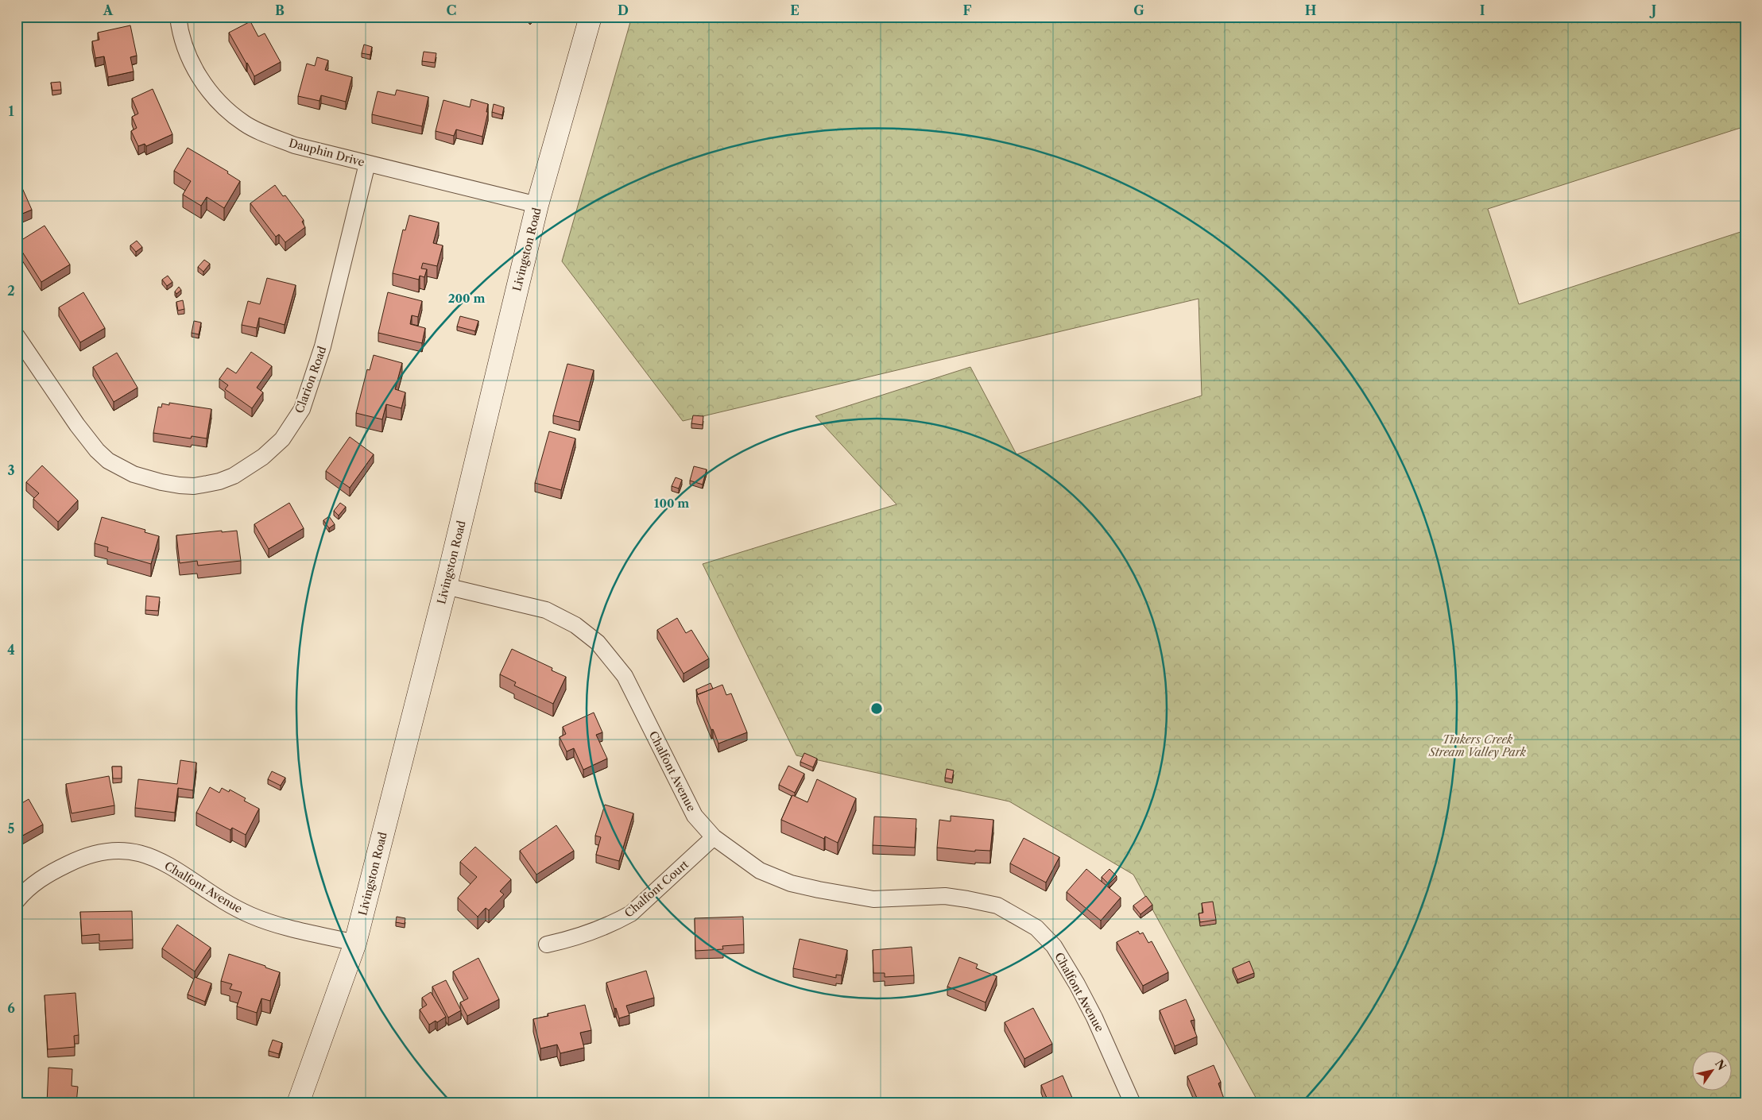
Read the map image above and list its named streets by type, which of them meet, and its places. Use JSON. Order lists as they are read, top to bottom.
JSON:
{
  "streets": {
    "main road": ["Livingston Road"],
    "street": [
      "Dauphin Drive",
      "Clarion Road",
      "Chalfont Avenue",
      "Chalfont Court"
    ]
  },
  "crossings": [
    ["Dauphin Drive", "Livingston Road"],
    ["Dauphin Drive", "Clarion Road"],
    ["Livingston Road", "Chalfont Avenue"],
    ["Chalfont Avenue", "Chalfont Court"]
  ],
  "parks": ["Tinkers Creek Stream Valley Park"],
  "north": "top right",
  "grid": {
    "columns": [
      "A",
      "B",
      "C",
      "D",
      "E",
      "F",
      "G",
      "H",
      "I",
      "J"
    ],
    "rows": [
      "1",
      "2",
      "3",
      "4",
      "5",
      "6"
    ]
  },
  "rings": ["200 m", "100 m"]
}
